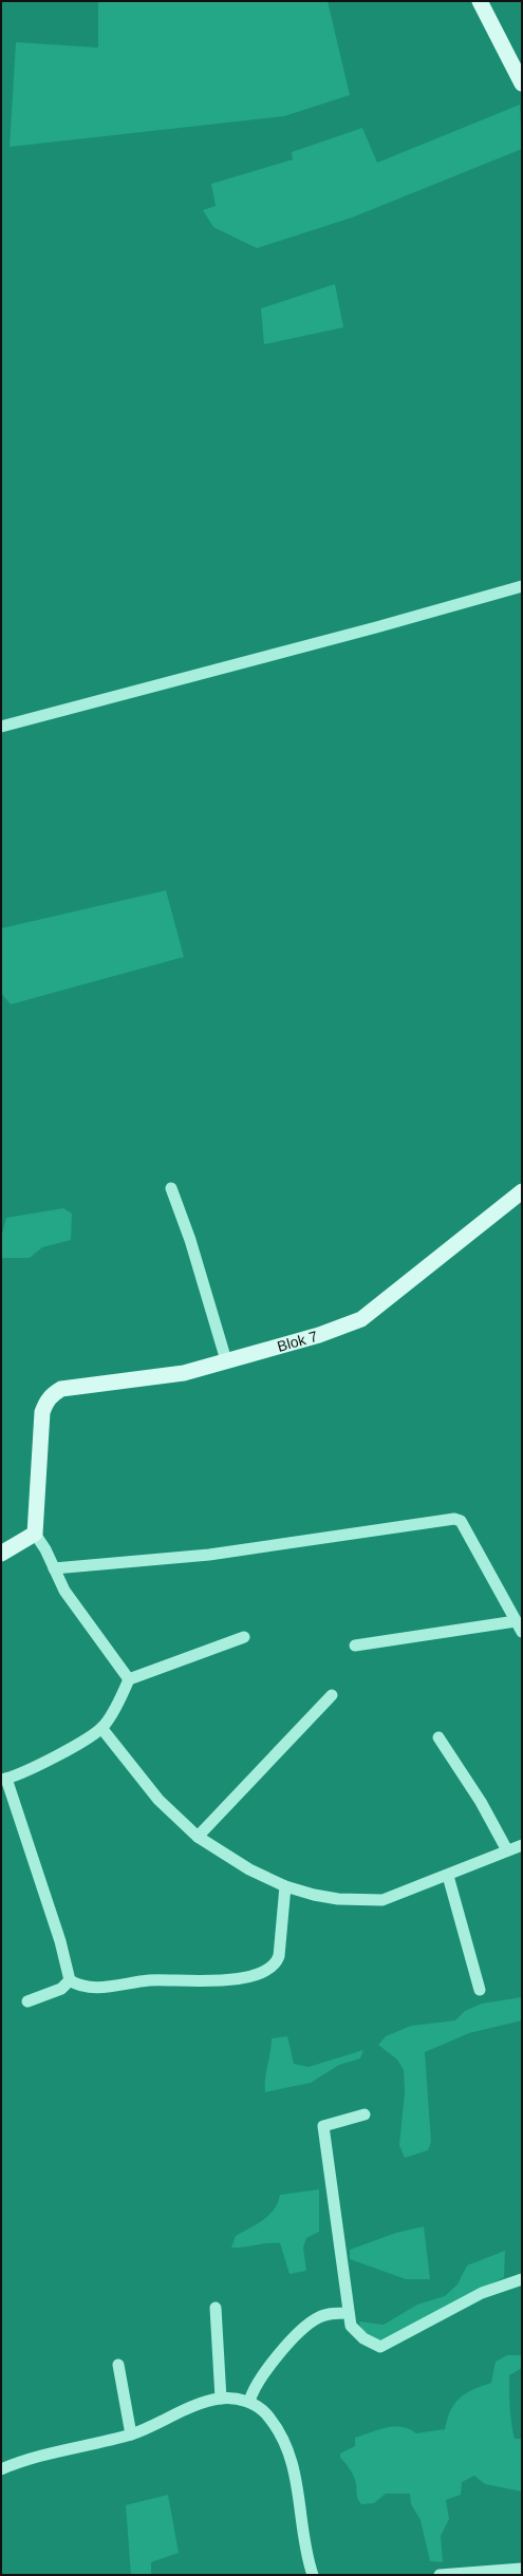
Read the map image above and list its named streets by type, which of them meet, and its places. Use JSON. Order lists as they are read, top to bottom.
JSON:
{
  "streets": {
    "street": ["Blok 7"]
  }
}
